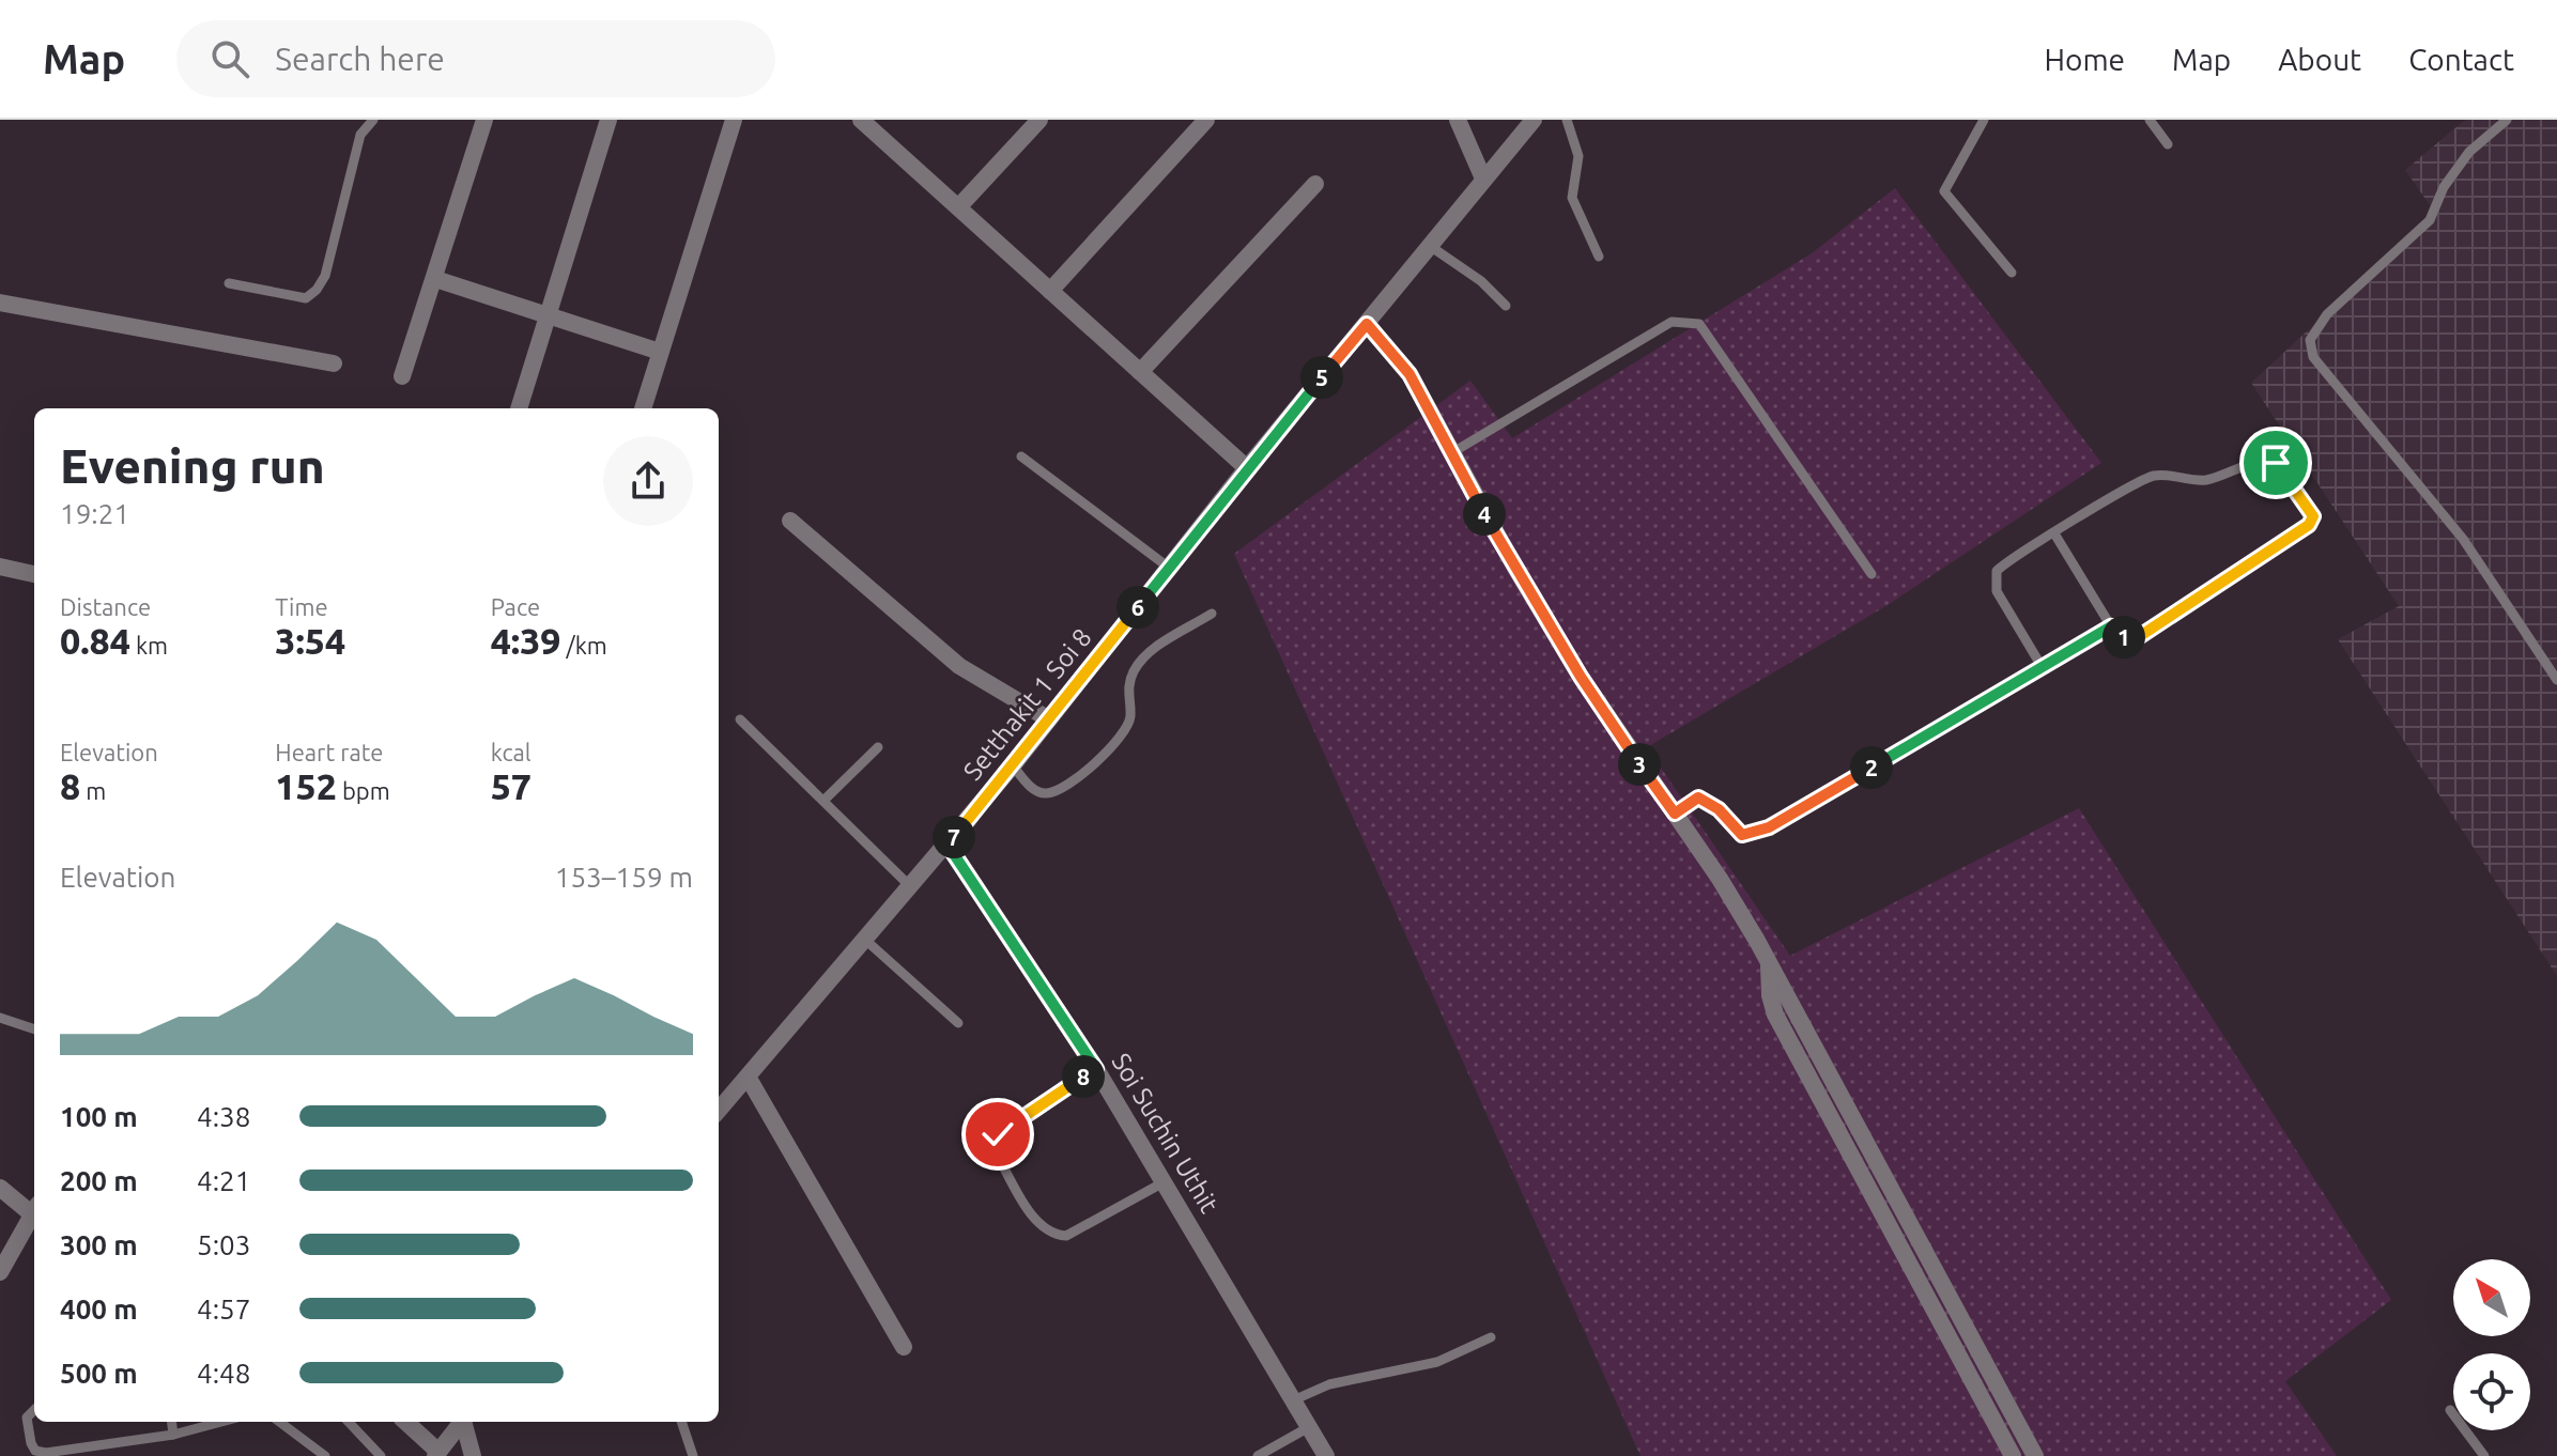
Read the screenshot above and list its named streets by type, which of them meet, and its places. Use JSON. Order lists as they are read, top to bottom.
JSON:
{
  "streets": {
    "street": ["Setthakit 1 Soi 8", "Soi Suchin Uthit"]
  },
  "crossings": [
    ["Setthakit 1 Soi 8", "Soi Suchin Uthit"]
  ],
  "north": "top left",
  "page": {
    "header": "Map",
    "search": "Search here",
    "nav": [
      "Home",
      "Map",
      "About",
      "Contact"
    ],
    "pins": [
      "5",
      "4",
      "6",
      "1",
      "3",
      "2",
      "7",
      "8"
    ],
    "heading": ["Evening run", "19:21"],
    "stats": [
      ["Distance", "0.84 km"],
      ["Time", "3:54"],
      ["Pace", "4:39 /km"],
      ["Elevation", "8 m"],
      ["Heart rate", "152 bpm"],
      ["kcal", "57"]
    ],
    "chart": ["Elevation", "153–159 m"],
    "list": [
      {
        "name": "100 m",
        "note": "4:38"
      },
      {
        "name": "200 m",
        "note": "4:21"
      },
      {
        "name": "300 m",
        "note": "5:03"
      },
      {
        "name": "400 m",
        "note": "4:57"
      },
      {
        "name": "500 m",
        "note": "4:48"
      }
    ]
  }
}
